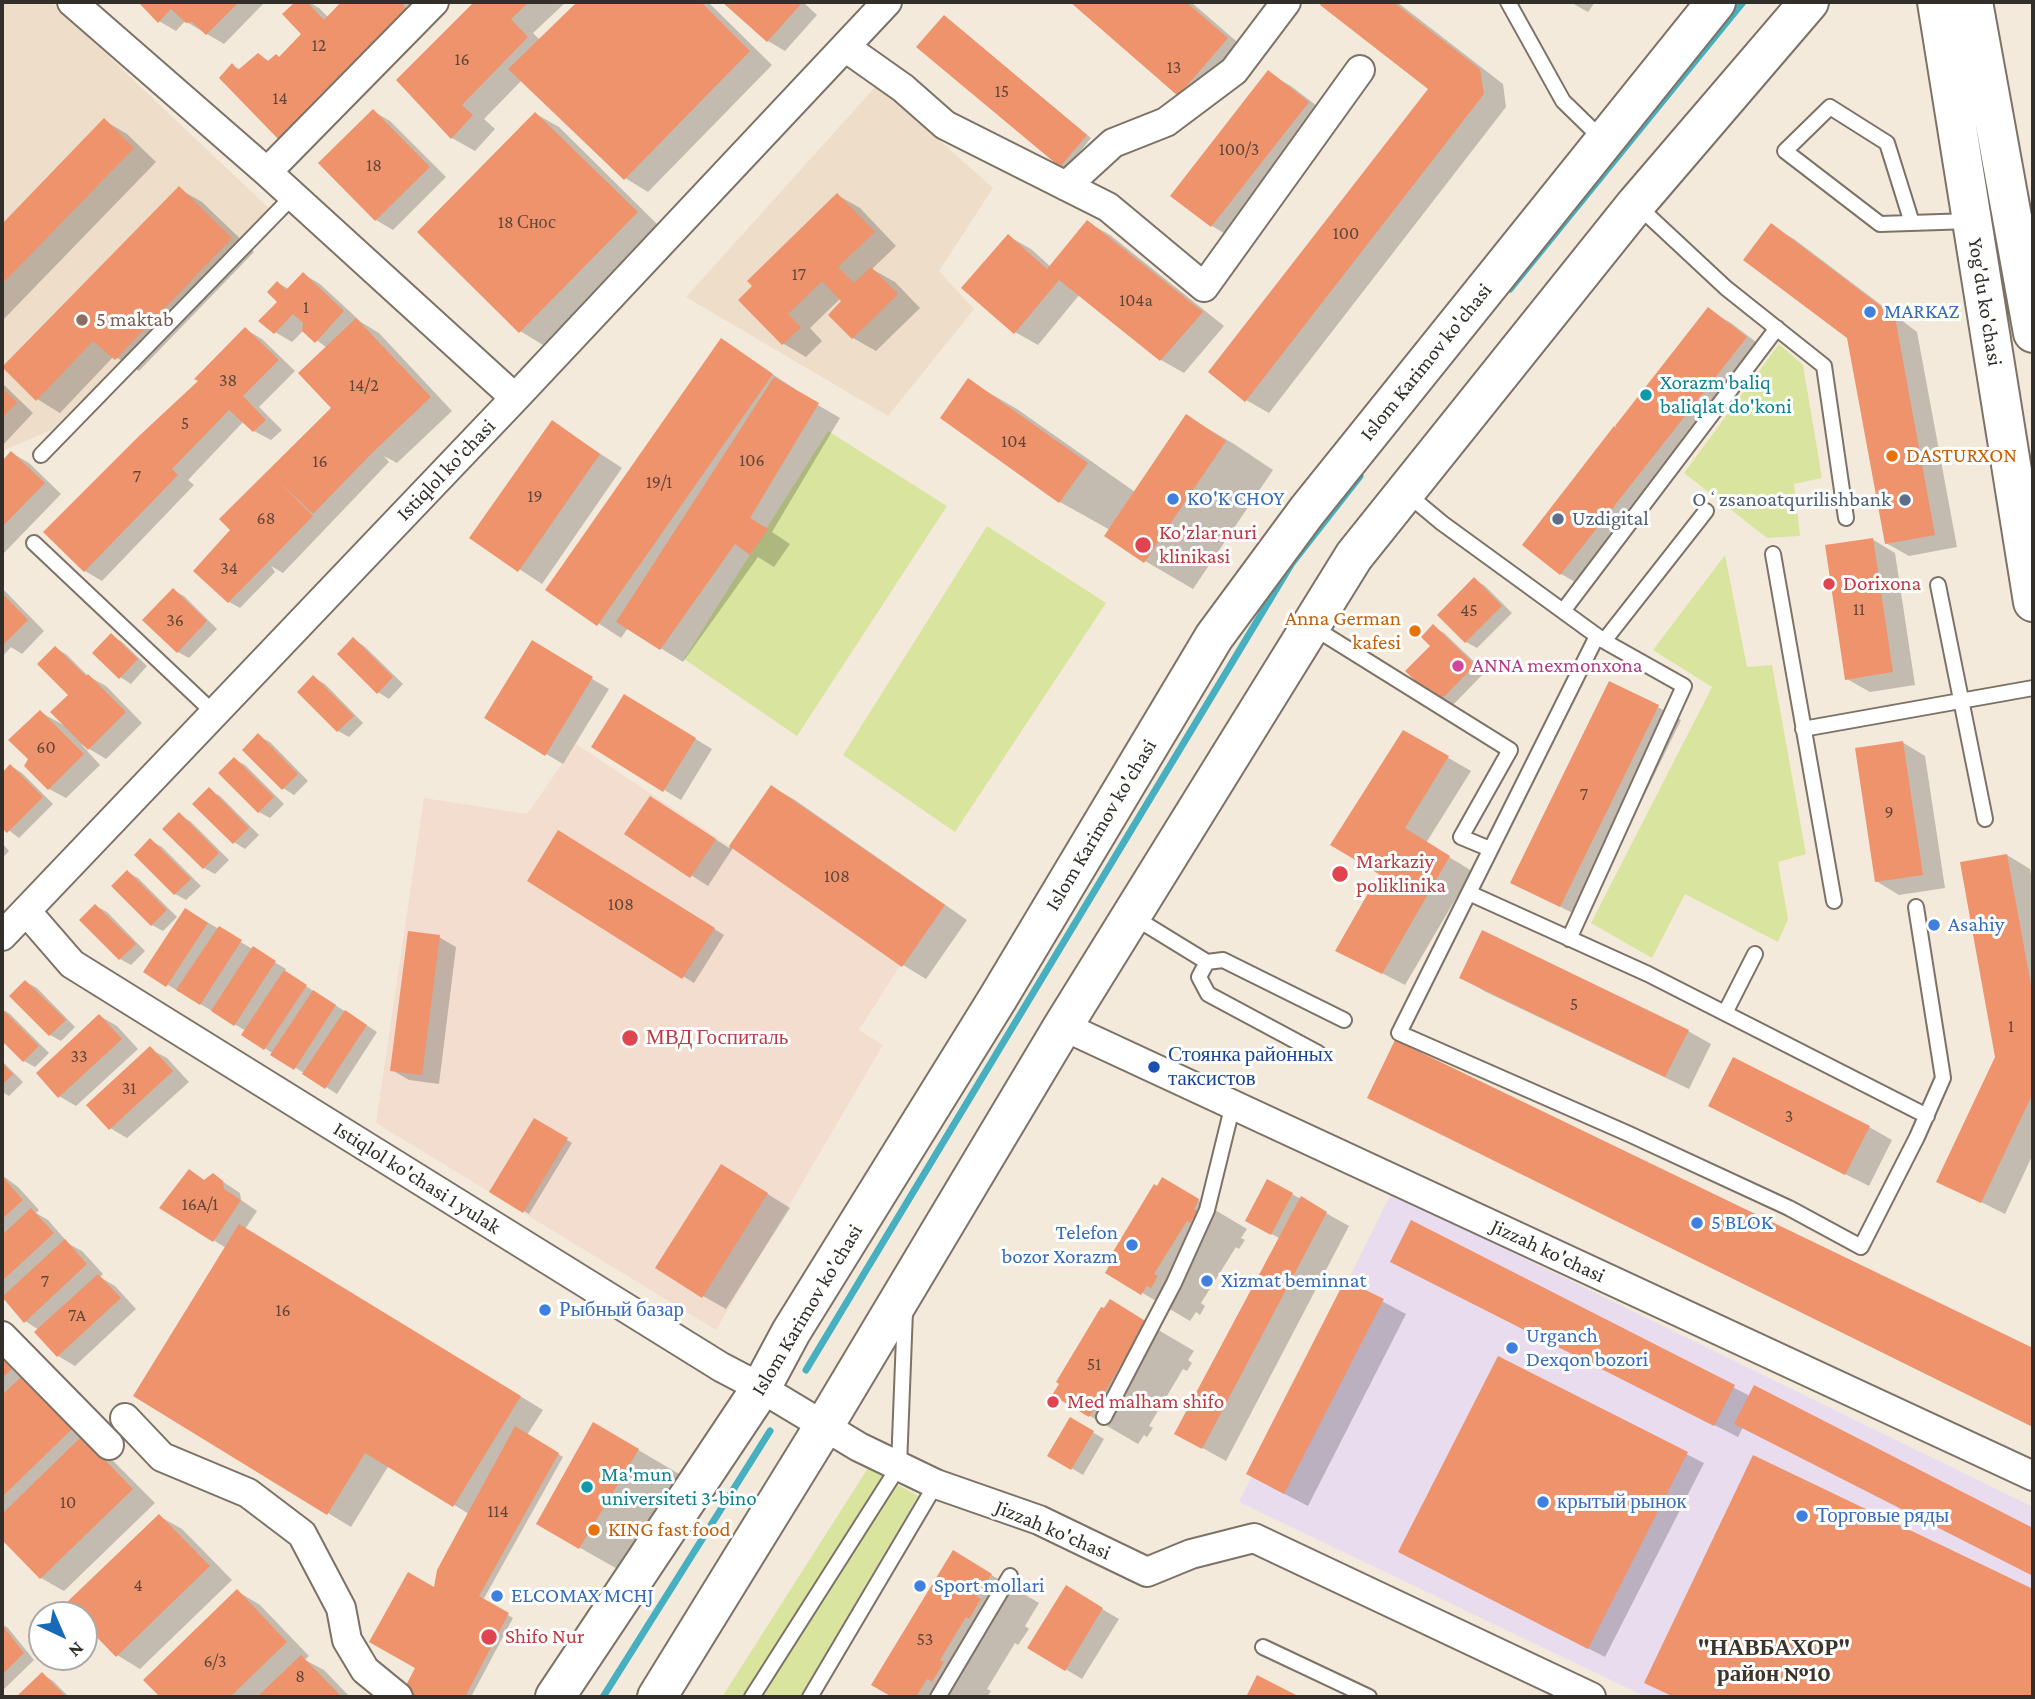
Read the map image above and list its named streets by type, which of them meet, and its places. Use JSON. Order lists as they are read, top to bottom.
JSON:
{
  "streets": {
    "main road": ["Yog'du ko'chasi", "Islom Karimov ko'chasi"],
    "street": ["Istiqlol ko'chasi", "Istiqlol ko'chasi 1 yulak", "Jizzah ko'chasi"]
  },
  "crossings": [
    ["Islom Karimov ko'chasi", "Istiqlol ko'chasi 1 yulak"],
    ["Istiqlol ko'chasi", "Istiqlol ko'chasi 1 yulak"],
    ["Istiqlol ko'chasi 1 yulak", "Jizzah ko'chasi"]
  ],
  "districts": ["\"НАВБАХОР\" район №10"],
  "places": [
    "MARKAZ",
    "5 maktab",
    "Xorazm baliq baliqlat do'koni",
    "DASTURXON",
    "KO'K CHOY",
    "Oʻzsanoatqurilishbank",
    "Uzdigital",
    "Ko'zlar nuri klinikasi",
    "Dorixona",
    "Anna German kafesi",
    "ANNA mexmonxona",
    "Markaziy poliklinika",
    "Asahiy",
    "МВД Госпиталь",
    "Стоянка районных таксистов",
    "5 BLOK",
    "Telefon bozor Xorazm",
    "Xizmat beminnat",
    "Рыбный базар",
    "Urganch Dexqon bozori",
    "Med malham shifo",
    "Ma'mun universiteti 3-bino",
    "крытый рынок",
    "Торговые ряды",
    "KING fast food",
    "Sport mollari",
    "ELCOMAX MCHJ",
    "Shifo Nur"
  ],
  "house_numbers": [
    "12",
    "16",
    "13",
    "15",
    "14",
    "100/3",
    "18",
    "18 Снос",
    "100",
    "17",
    "104a",
    "1",
    "38",
    "14/2",
    "5",
    "104",
    "106",
    "16",
    "7",
    "19/1",
    "19",
    "68",
    "34",
    "11",
    "45",
    "36",
    "60",
    "7",
    "9",
    "108",
    "108",
    "5",
    "1",
    "33",
    "31",
    "3",
    "16A/1",
    "7",
    "16",
    "7A",
    "51",
    "10",
    "114",
    "4",
    "53",
    "6/3",
    "8"
  ],
  "north": "bottom right"
}
